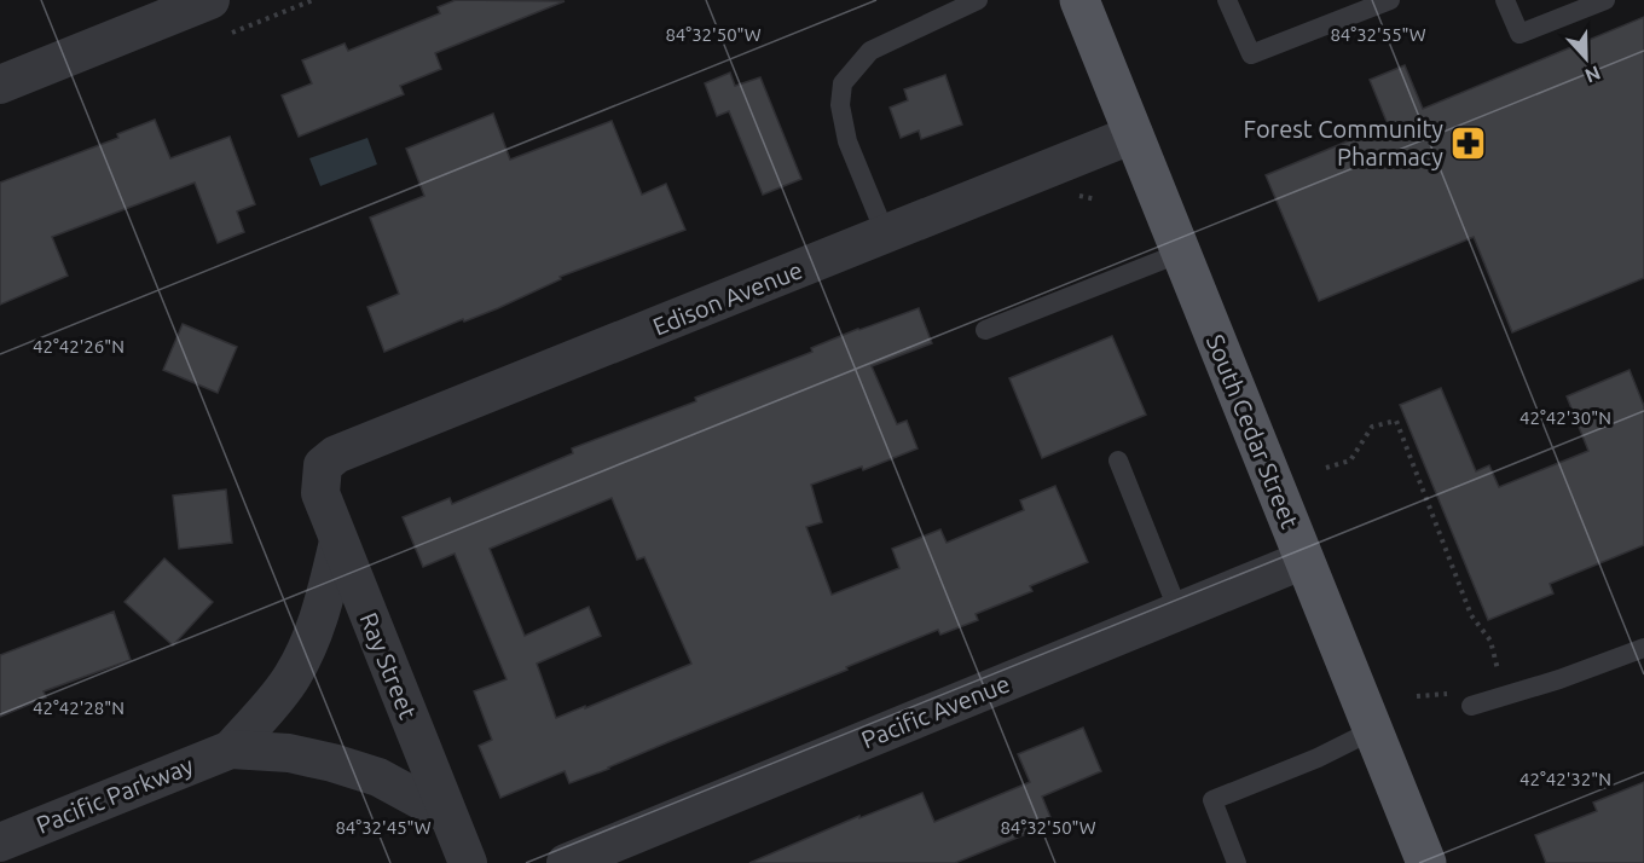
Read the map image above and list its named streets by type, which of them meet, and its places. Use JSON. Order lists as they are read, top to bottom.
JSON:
{
  "streets": {
    "main road": ["South Cedar Street"],
    "street": [
      "Edison Avenue",
      "Ray Street",
      "Pacific Avenue",
      "Pacific Parkway"
    ]
  },
  "crossings": [
    ["Edison Avenue", "South Cedar Street"],
    ["Edison Avenue", "Ray Street"],
    ["South Cedar Street", "Pacific Avenue"],
    ["Ray Street", "Pacific Parkway"]
  ],
  "places": {
    "pharmacy": ["Forest Community Pharmacy"]
  },
  "north": "bottom",
  "coordinates": [
    "84°32'50\"W",
    "84°32'55\"W",
    "42°42'26\"N",
    "42°42'30\"N",
    "42°42'28\"N",
    "42°42'32\"N",
    "84°32'45\"W"
  ]
}
